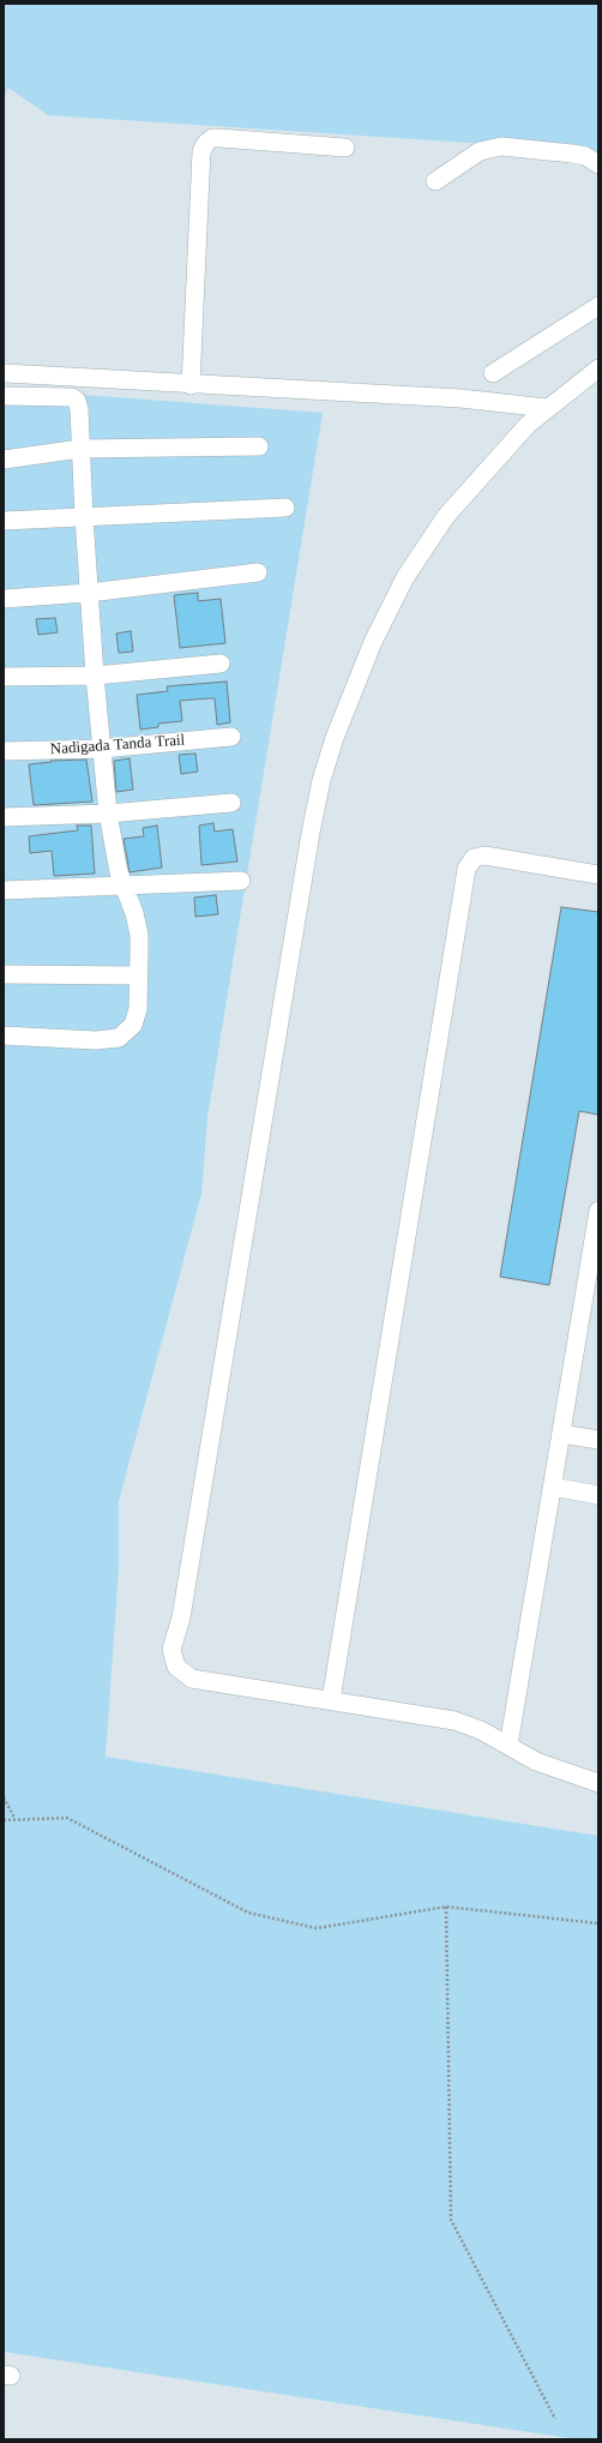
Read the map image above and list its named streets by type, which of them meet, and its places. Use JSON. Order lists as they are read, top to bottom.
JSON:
{
  "streets": {
    "street": ["Nadigada Tanda Trail"]
  }
}
